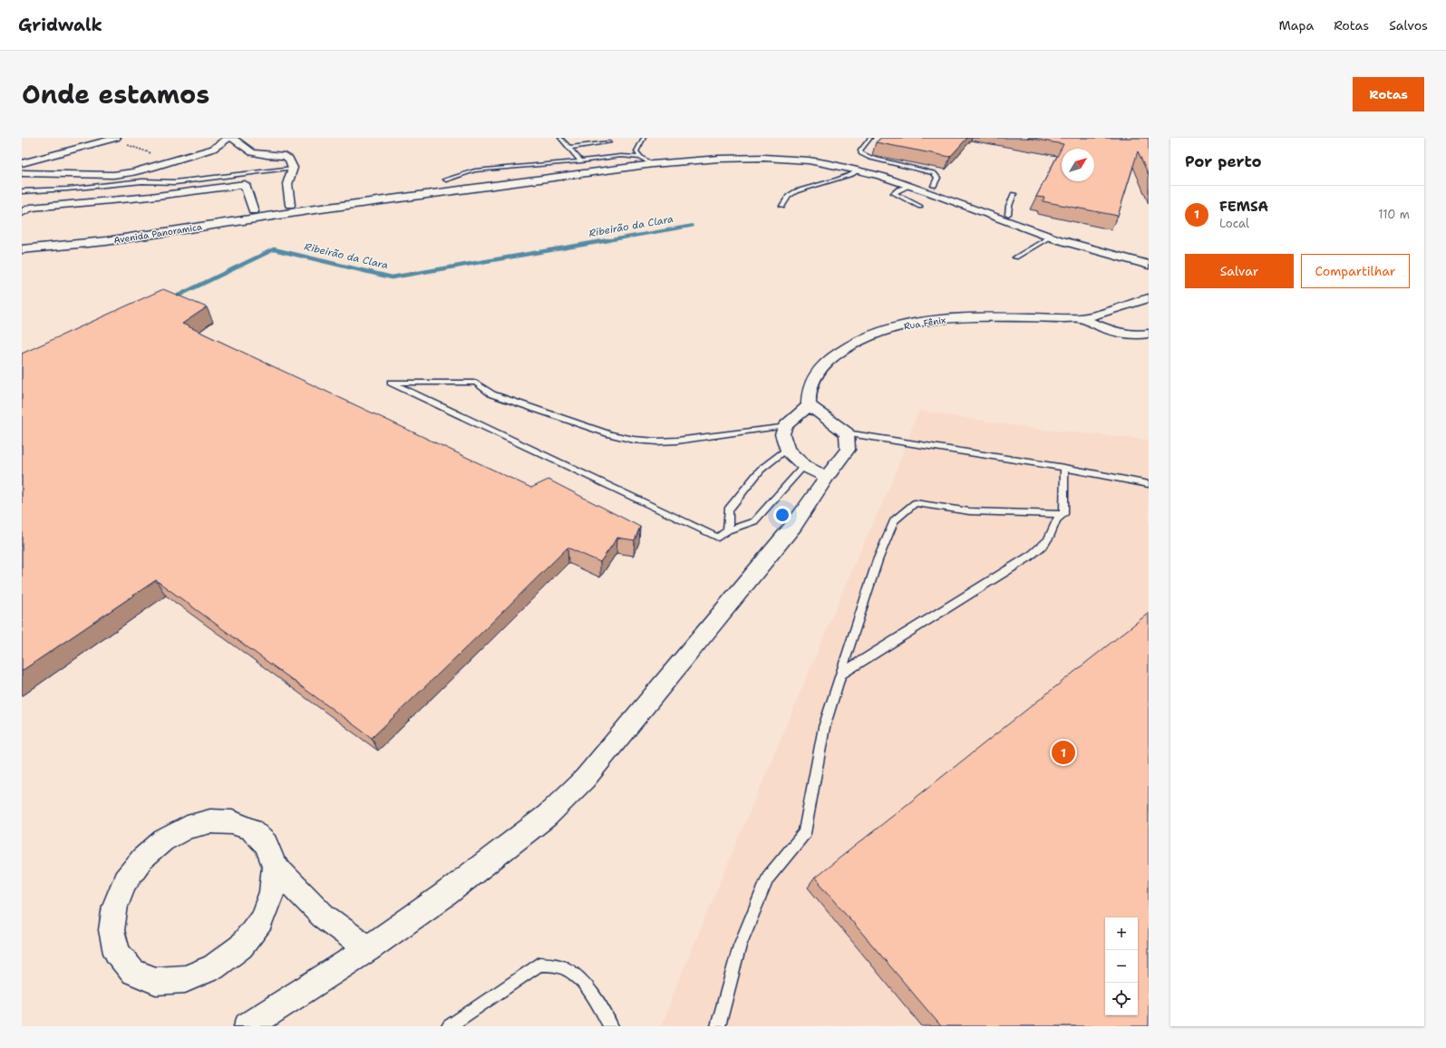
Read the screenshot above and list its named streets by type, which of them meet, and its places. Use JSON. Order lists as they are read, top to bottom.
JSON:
{
  "streets": {
    "main road": ["Avenida Panoramica"],
    "street": ["Rua Fênix"]
  },
  "water": ["Ribeirão da Clara"],
  "north": "top right",
  "page": {
    "header": "Gridwalk",
    "nav": ["Mapa", "Rotas", "Salvos"],
    "title": "Onde estamos",
    "buttons": [
      "Rotas",
      ["Salvar", "Compartilhar"]
    ],
    "heading": "Por perto",
    "list": [
      {
        "mark": "1",
        "name": "FEMSA",
        "note": "Local",
        "value": "110 m"
      }
    ],
    "pins": "1",
    "map_buttons": ["+", "−"]
  }
}
